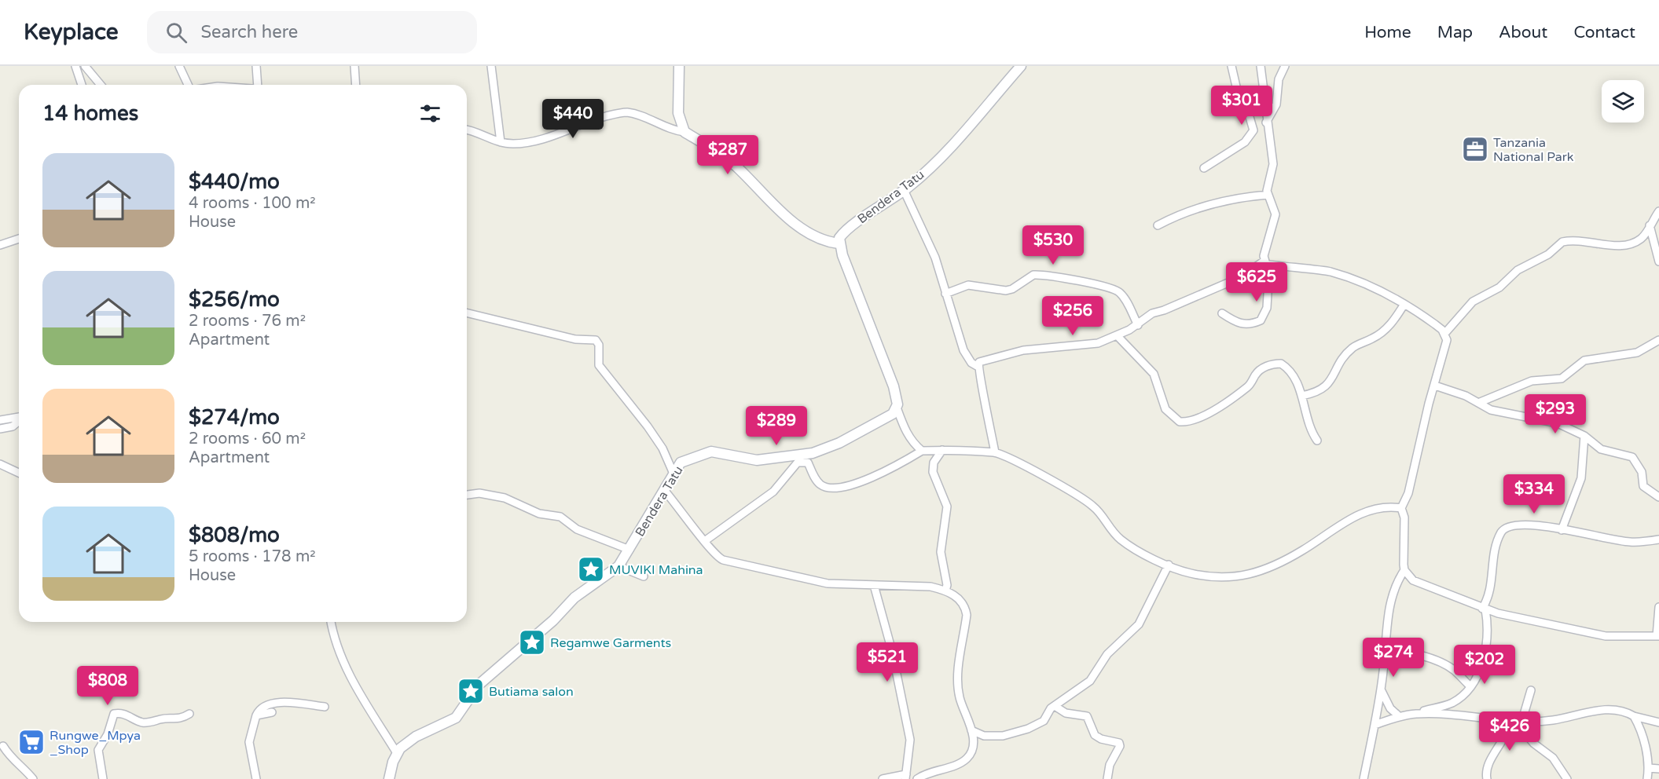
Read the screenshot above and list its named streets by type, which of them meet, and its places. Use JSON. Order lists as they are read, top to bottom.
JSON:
{
  "streets": {
    "main road": ["Bendera Tatu"]
  },
  "places": {
    "office": ["Tanzania National Park"],
    "place": ["MUVIKI Mahina", "Regamwe Garments", "Butiama salon"],
    "supermarket": ["Rungwe_Mpya _Shop"]
  },
  "page": {
    "header": "Keyplace",
    "search": "Search here",
    "nav": [
      "Home",
      "Map",
      "About",
      "Contact"
    ],
    "heading": "14 homes",
    "price": [
      "$301",
      "$440",
      "$287",
      "$530",
      "$625",
      "$256",
      "$293",
      "$289",
      "$334",
      "$274",
      "$521",
      "$202",
      "$808",
      "$426"
    ],
    "list": [
      {
        "name": "$440/mo",
        "note": "4 rooms · 100 m² · House"
      },
      {
        "name": "$256/mo",
        "note": "2 rooms · 76 m² · Apartment"
      },
      {
        "name": "$274/mo",
        "note": "2 rooms · 60 m² · Apartment"
      },
      {
        "name": "$808/mo",
        "note": "5 rooms · 178 m² · House"
      }
    ]
  }
}
